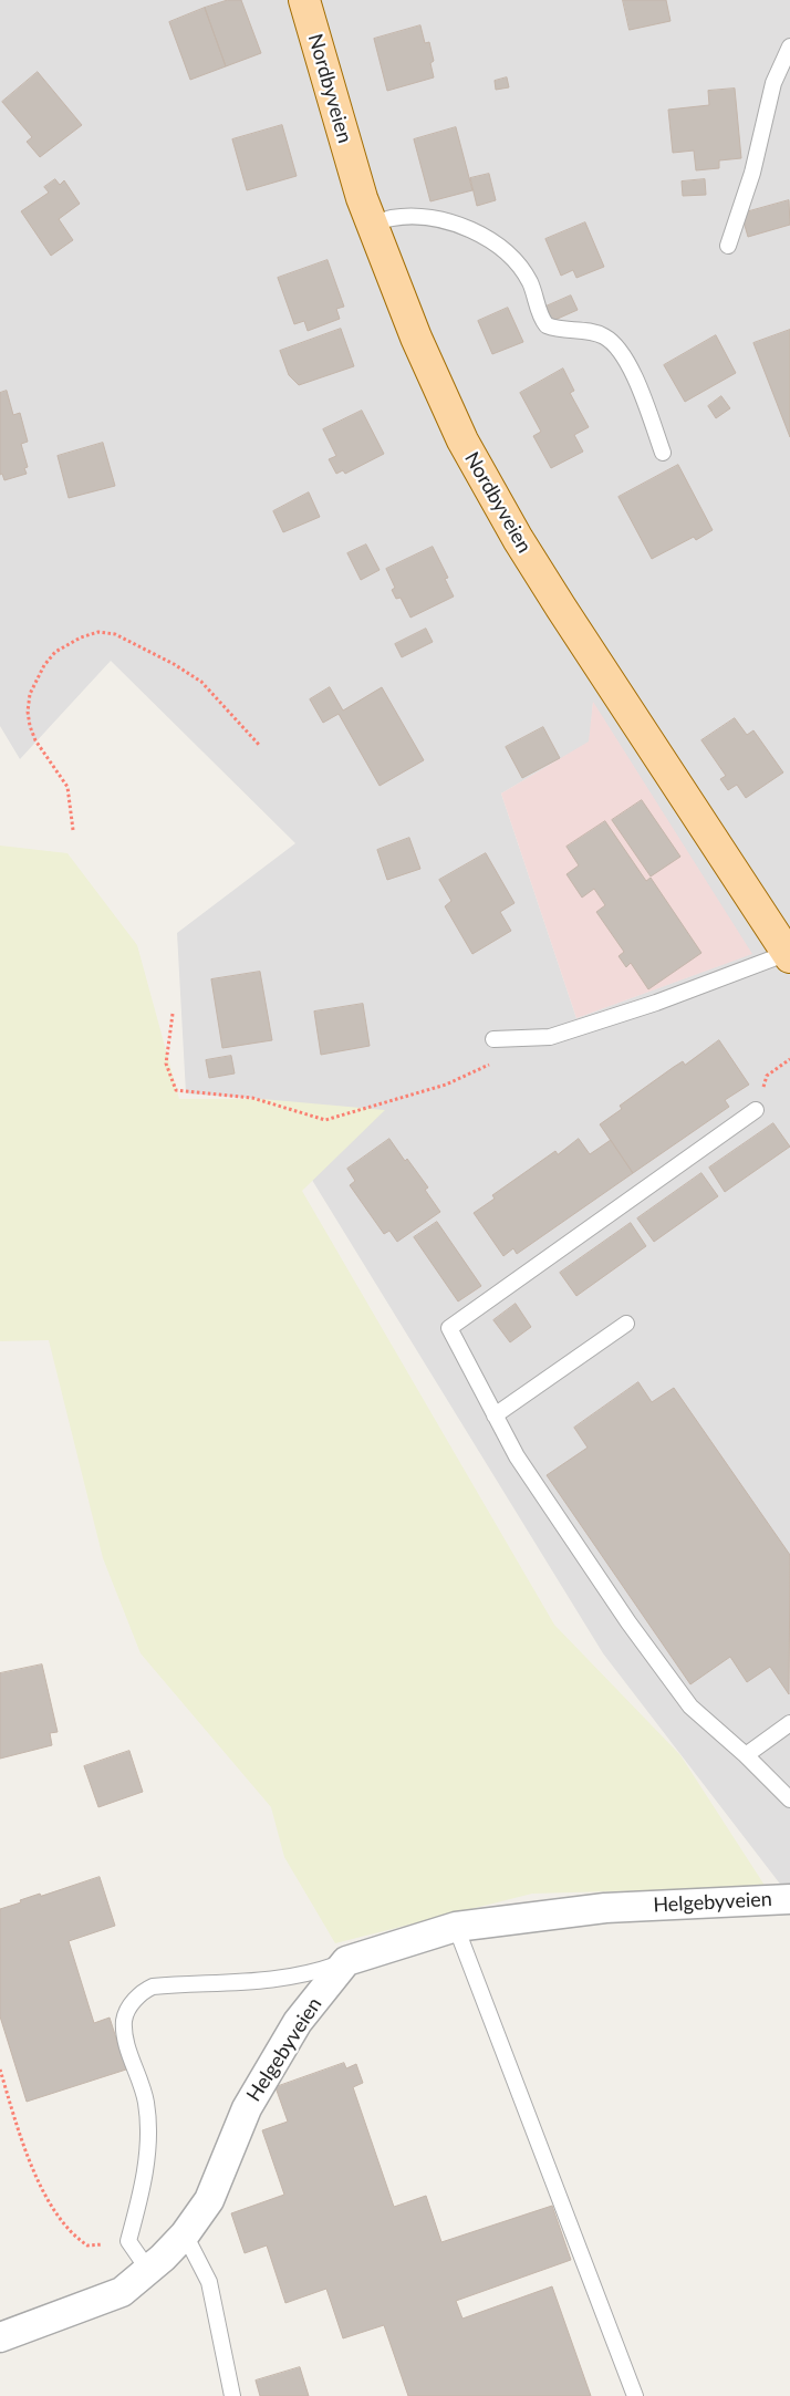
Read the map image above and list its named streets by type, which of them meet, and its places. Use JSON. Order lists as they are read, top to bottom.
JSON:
{
  "streets": {
    "main road": ["Nordbyveien"],
    "street": ["Helgebyveien"]
  }
}
